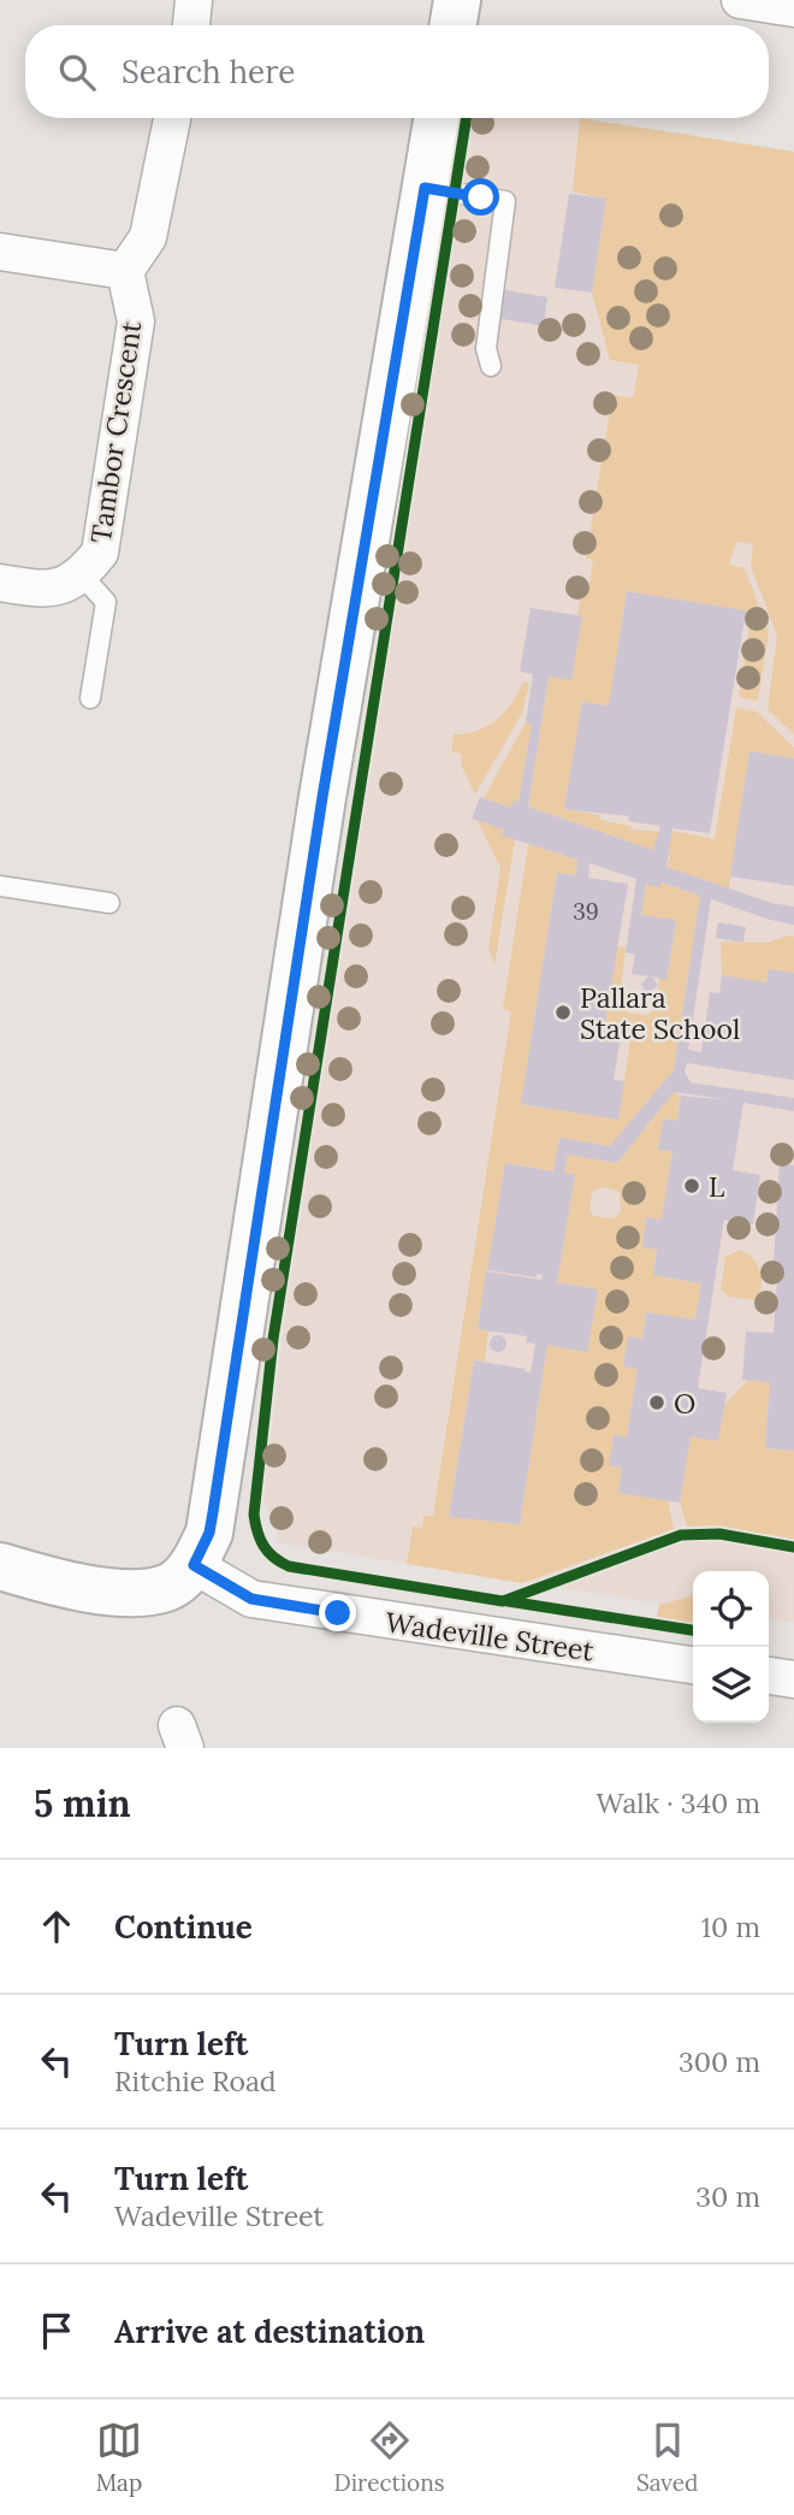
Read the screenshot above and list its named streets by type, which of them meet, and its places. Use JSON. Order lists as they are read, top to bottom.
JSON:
{
  "streets": {
    "street": ["Tambor Crescent", "Wadeville Street"]
  },
  "places": ["Pallara State School", "L", "O"],
  "house_numbers": ["39"],
  "page": {
    "search": "Search here",
    "heading": ["5 min", "Walk · 340 m"],
    "list": [
      ["Continue", "10 m"],
      ["Turn left", "Ritchie Road", "300 m"],
      ["Turn left", "Wadeville Street", "30 m"],
      "Arrive at destination"
    ],
    "nav": ["Map", "Directions", "Saved"]
  }
}
